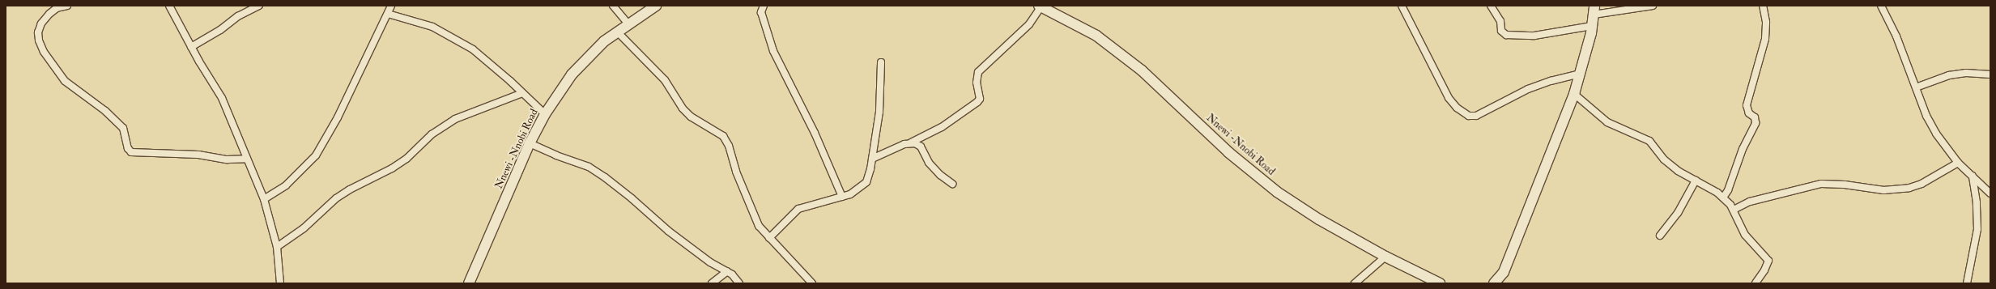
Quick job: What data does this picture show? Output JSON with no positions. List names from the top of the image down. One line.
{"streets":{"main road":["Nnewi -Nnobi Road"]}}
